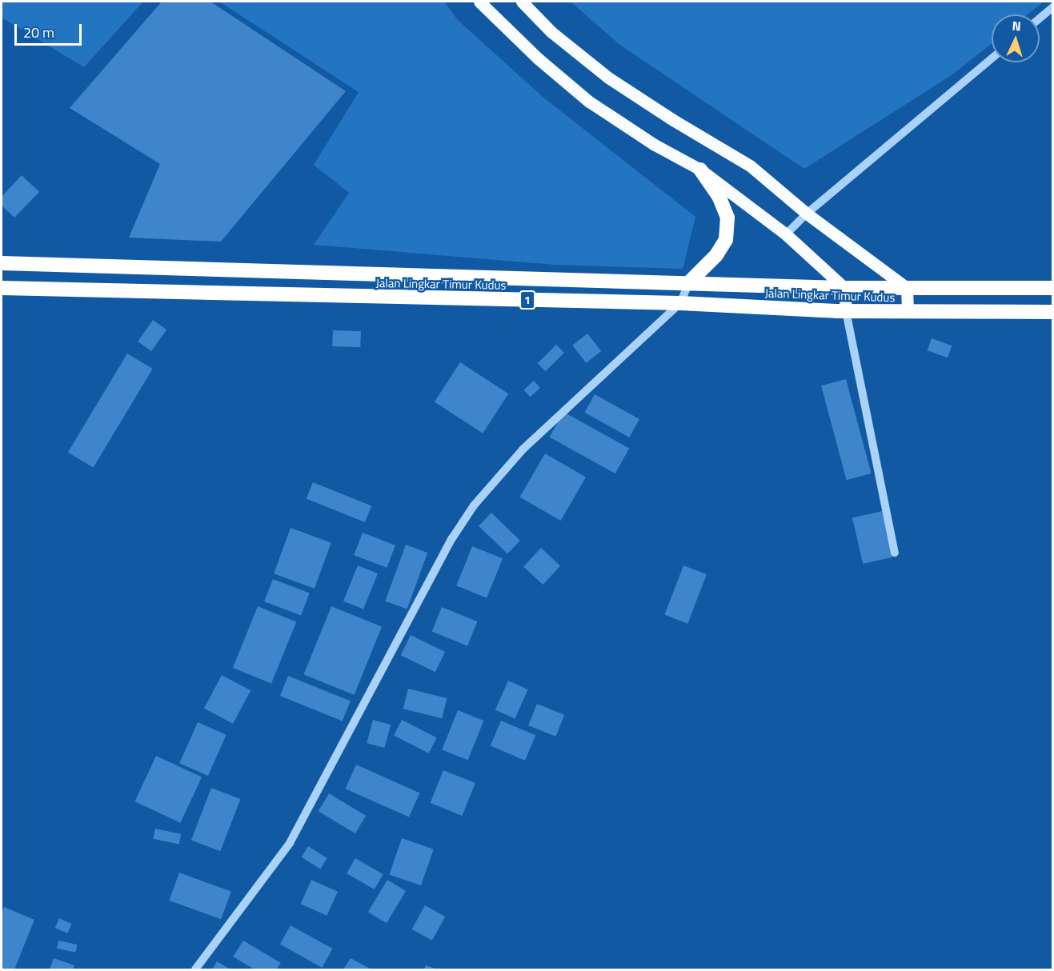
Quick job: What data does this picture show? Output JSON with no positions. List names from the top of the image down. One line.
{"streets":{"highway":["Jalan Lingkar Timur Kudus","1"]},"scale_bar":"20 m","north":"top"}
